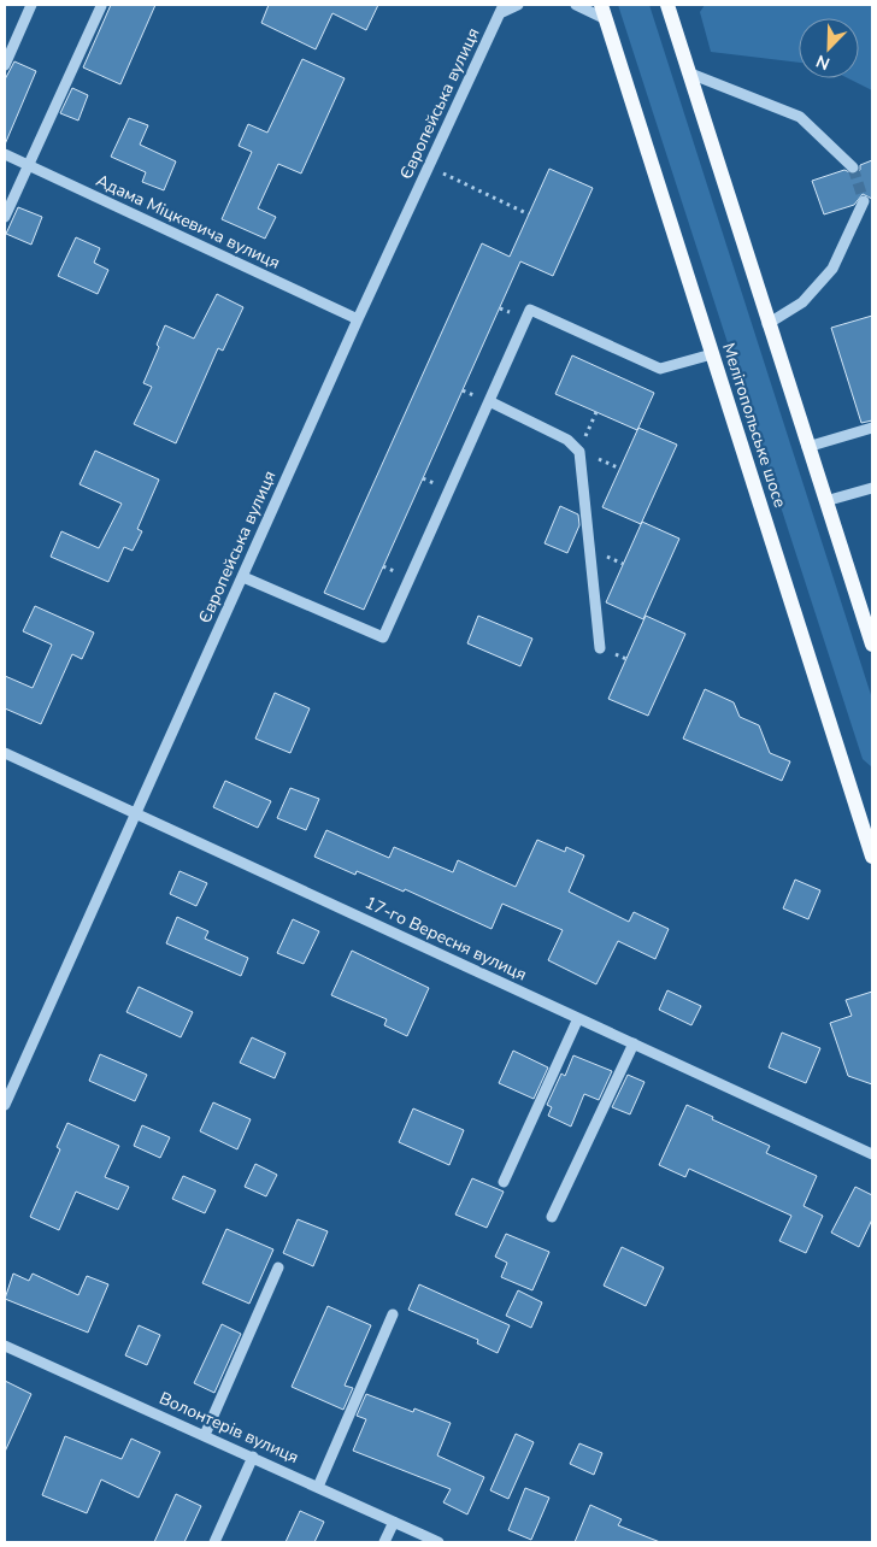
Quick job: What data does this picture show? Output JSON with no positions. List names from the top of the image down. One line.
{"streets":{"main road":["Мелітопольське шосе"],"street":["Європейська вулиця","Адама Міцкевича вулиця","17-го Вересня вулиця","Волонтерів вулиця"]},"crossings":[["Європейська вулиця","Адама Міцкевича вулиця"],["Європейська вулиця","17-го Вересня вулиця"]],"north":"bottom left"}
